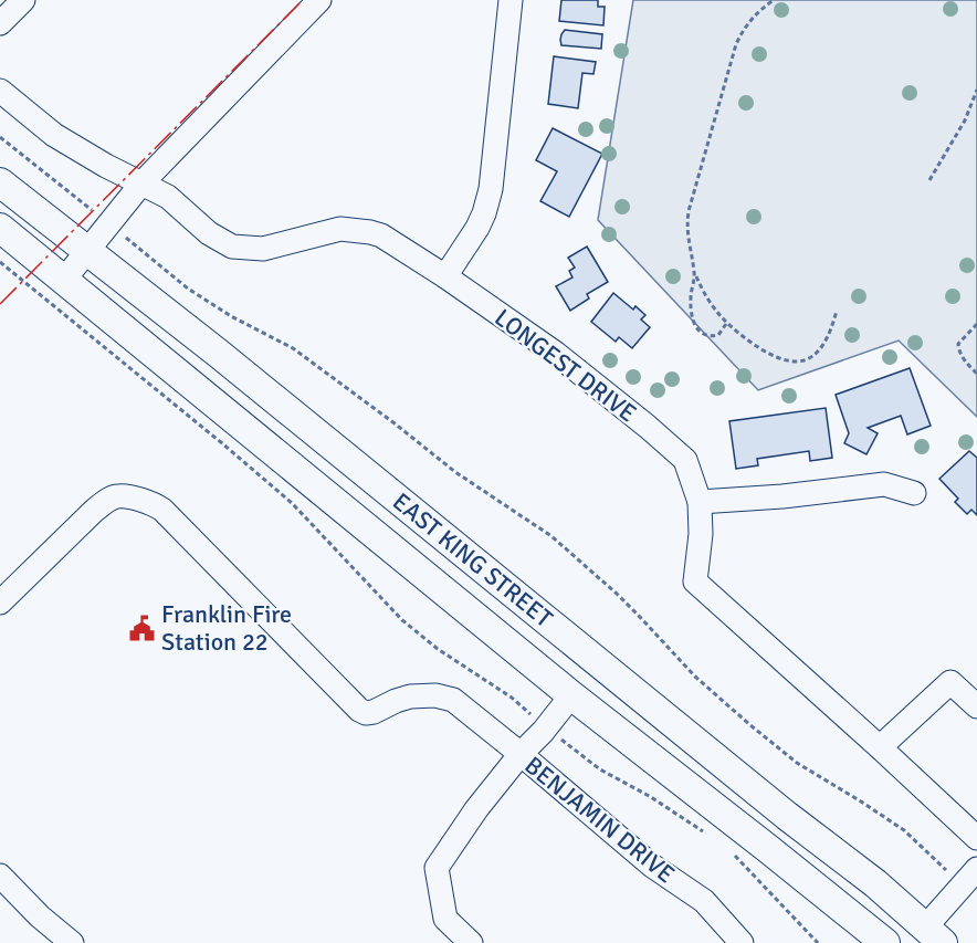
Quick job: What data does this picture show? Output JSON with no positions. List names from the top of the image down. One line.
{"streets":{"main road":["EAST KING STREET"],"street":["LONGEST DRIVE","BENJAMIN DRIVE"]},"places":{"public building":["Franklin Fire Station 22"]}}
